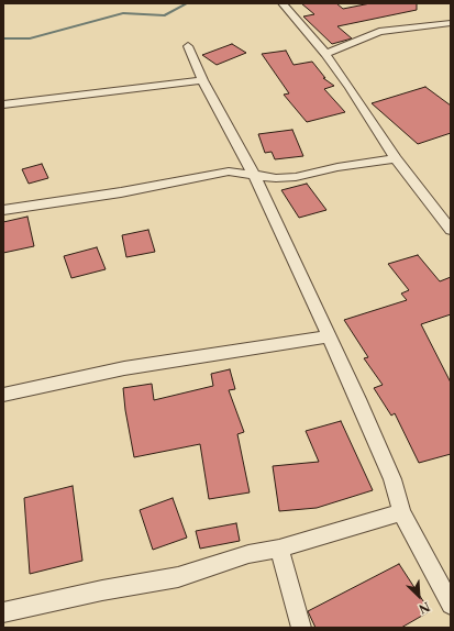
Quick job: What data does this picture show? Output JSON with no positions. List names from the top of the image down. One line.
{"north":"bottom right"}
